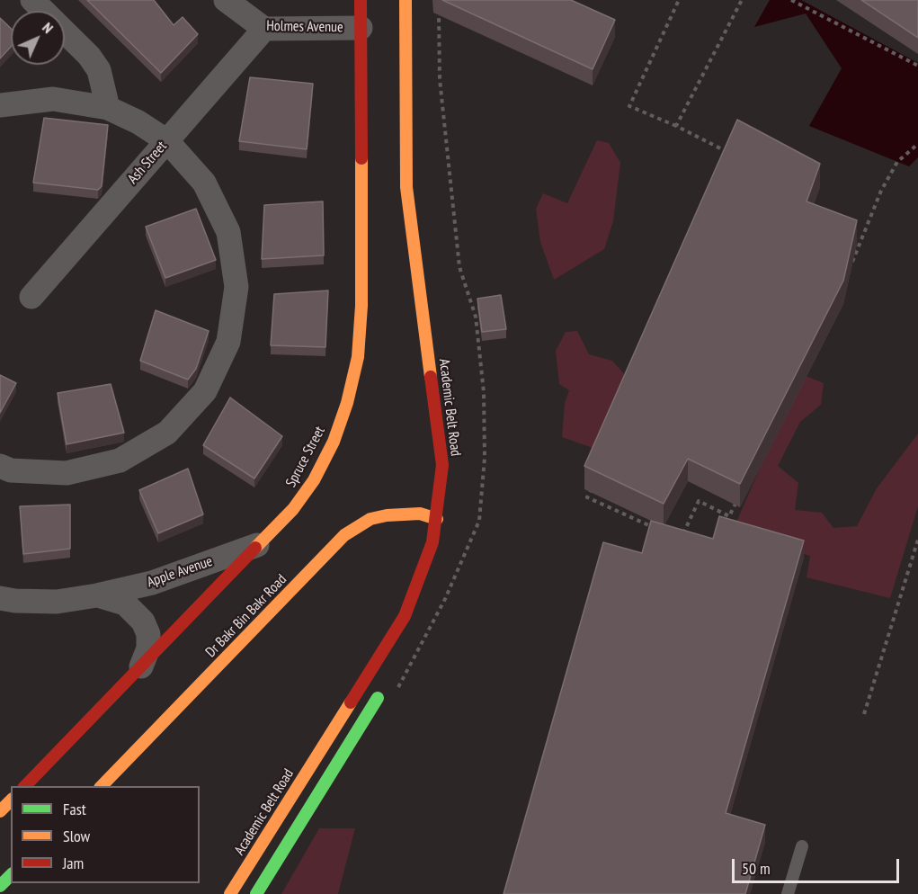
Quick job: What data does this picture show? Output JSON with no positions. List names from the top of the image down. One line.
{"streets":{"street":["Holmes Avenue","Ash Street","Academic Belt Road","Spruce Street","Apple Avenue","Dr Bakr Bin Bakr Road"]},"crossings":[["Holmes Avenue","Ash Street"],["Holmes Avenue","Spruce Street"],["Academic Belt Road","Dr Bakr Bin Bakr Road"],["Spruce Street","Apple Avenue"]],"legend":["Fast","Slow","Jam"],"scale_bar":"50 m","north":"top right"}
